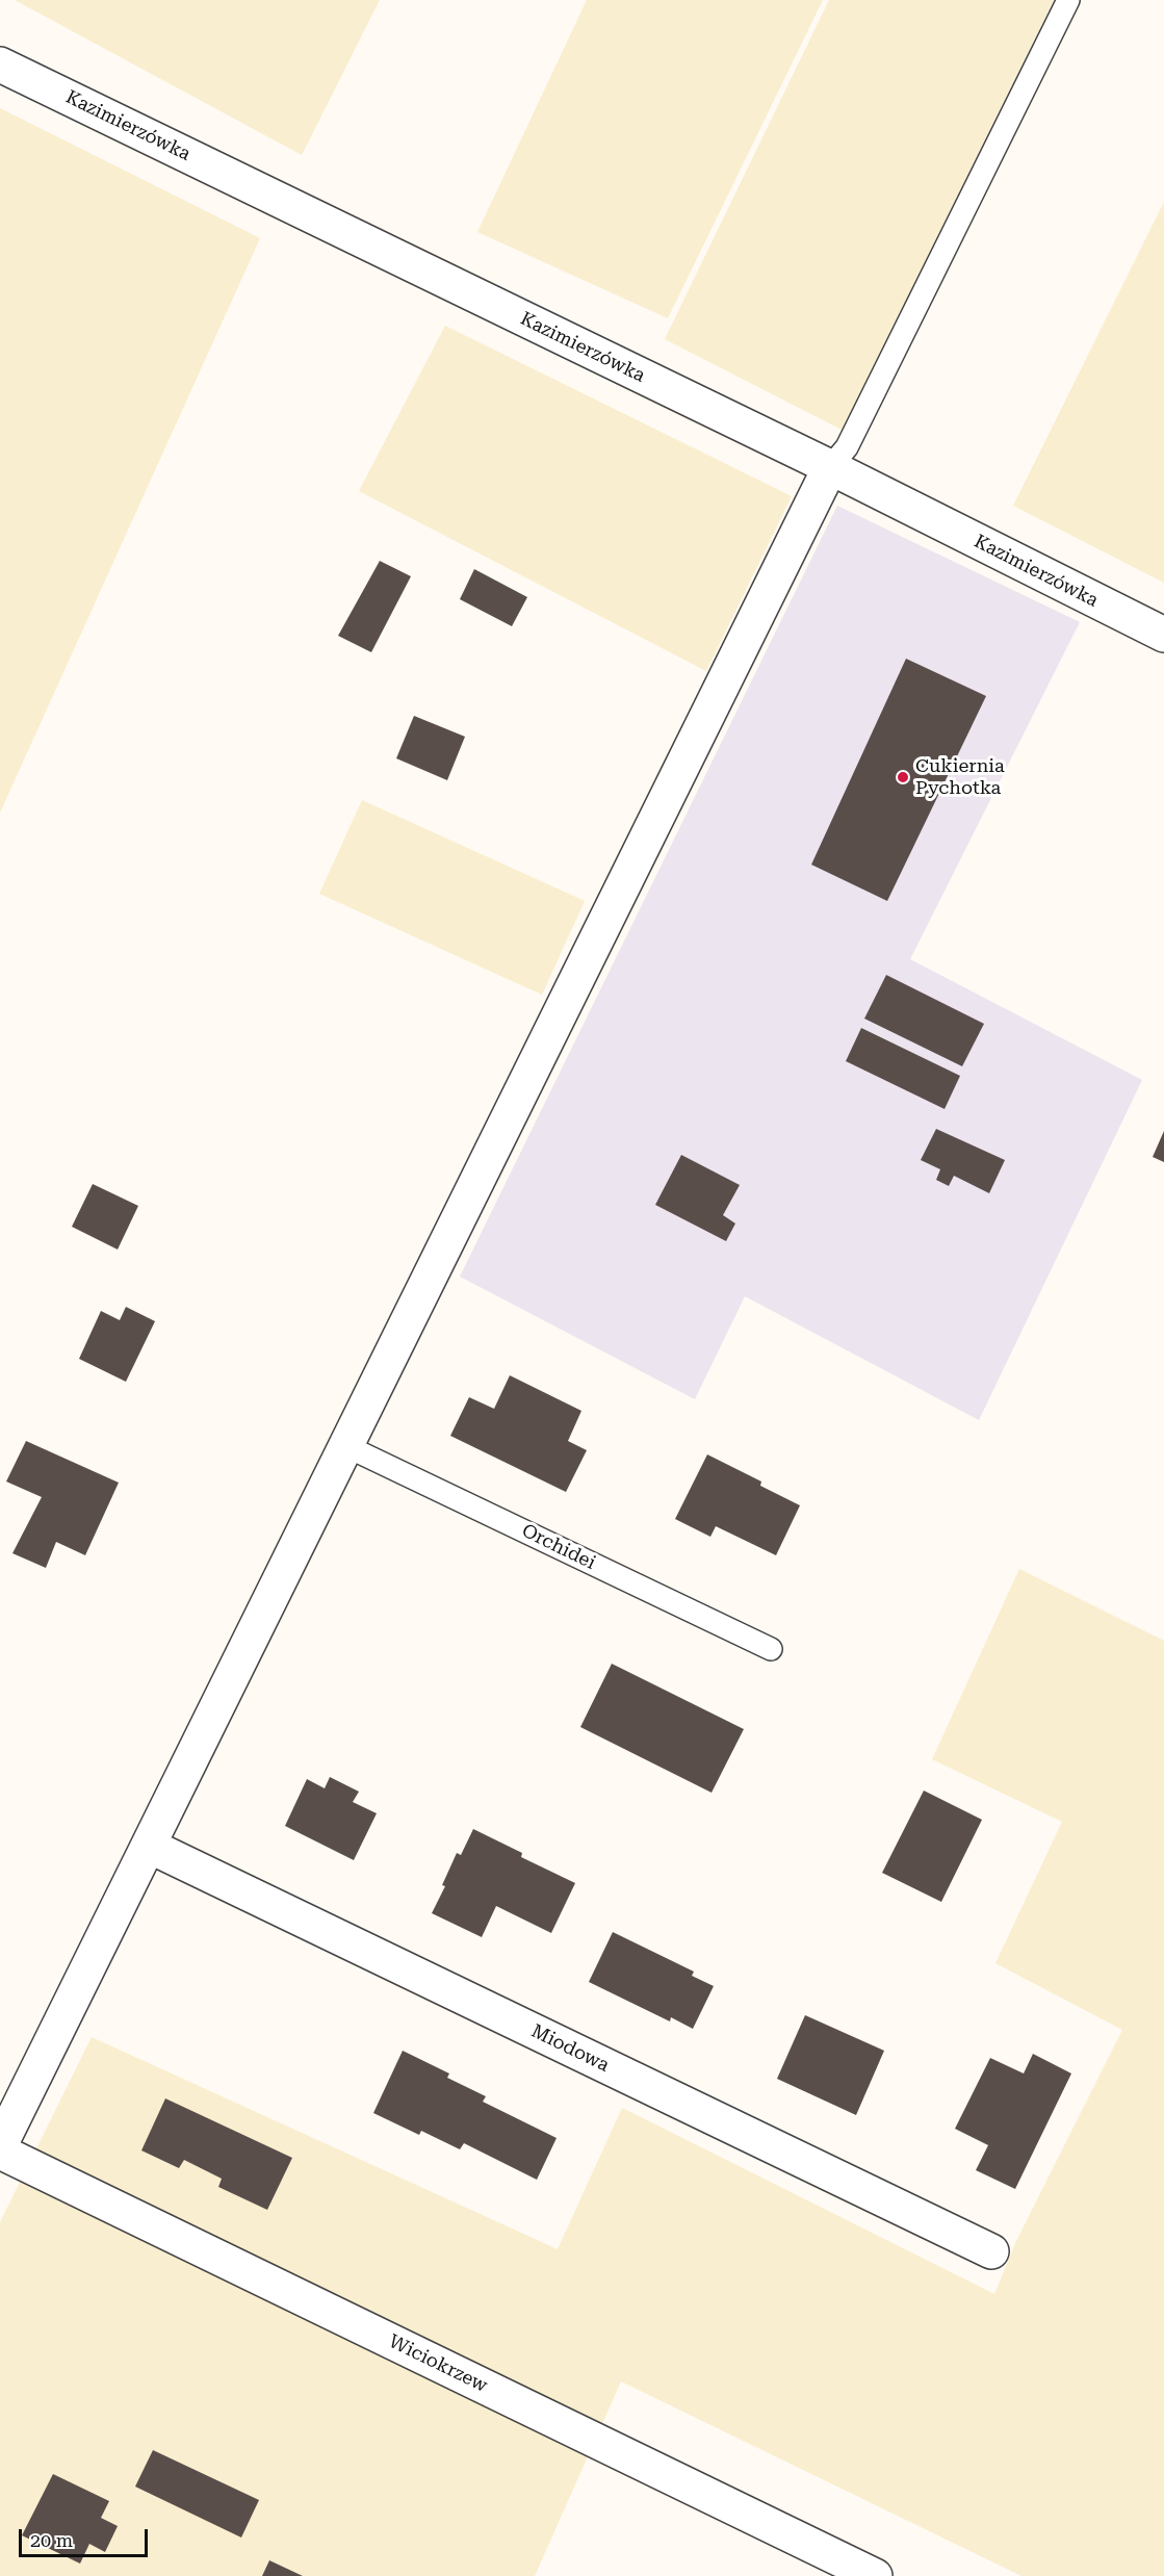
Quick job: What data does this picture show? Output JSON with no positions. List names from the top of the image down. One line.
{"streets":{"street":["Kazimierzówka","Miodowa","Wiciokrzew"],"lane":["Orchidei"]},"places":["Cukiernia Pychotka"],"scale_bar":"20 m"}
